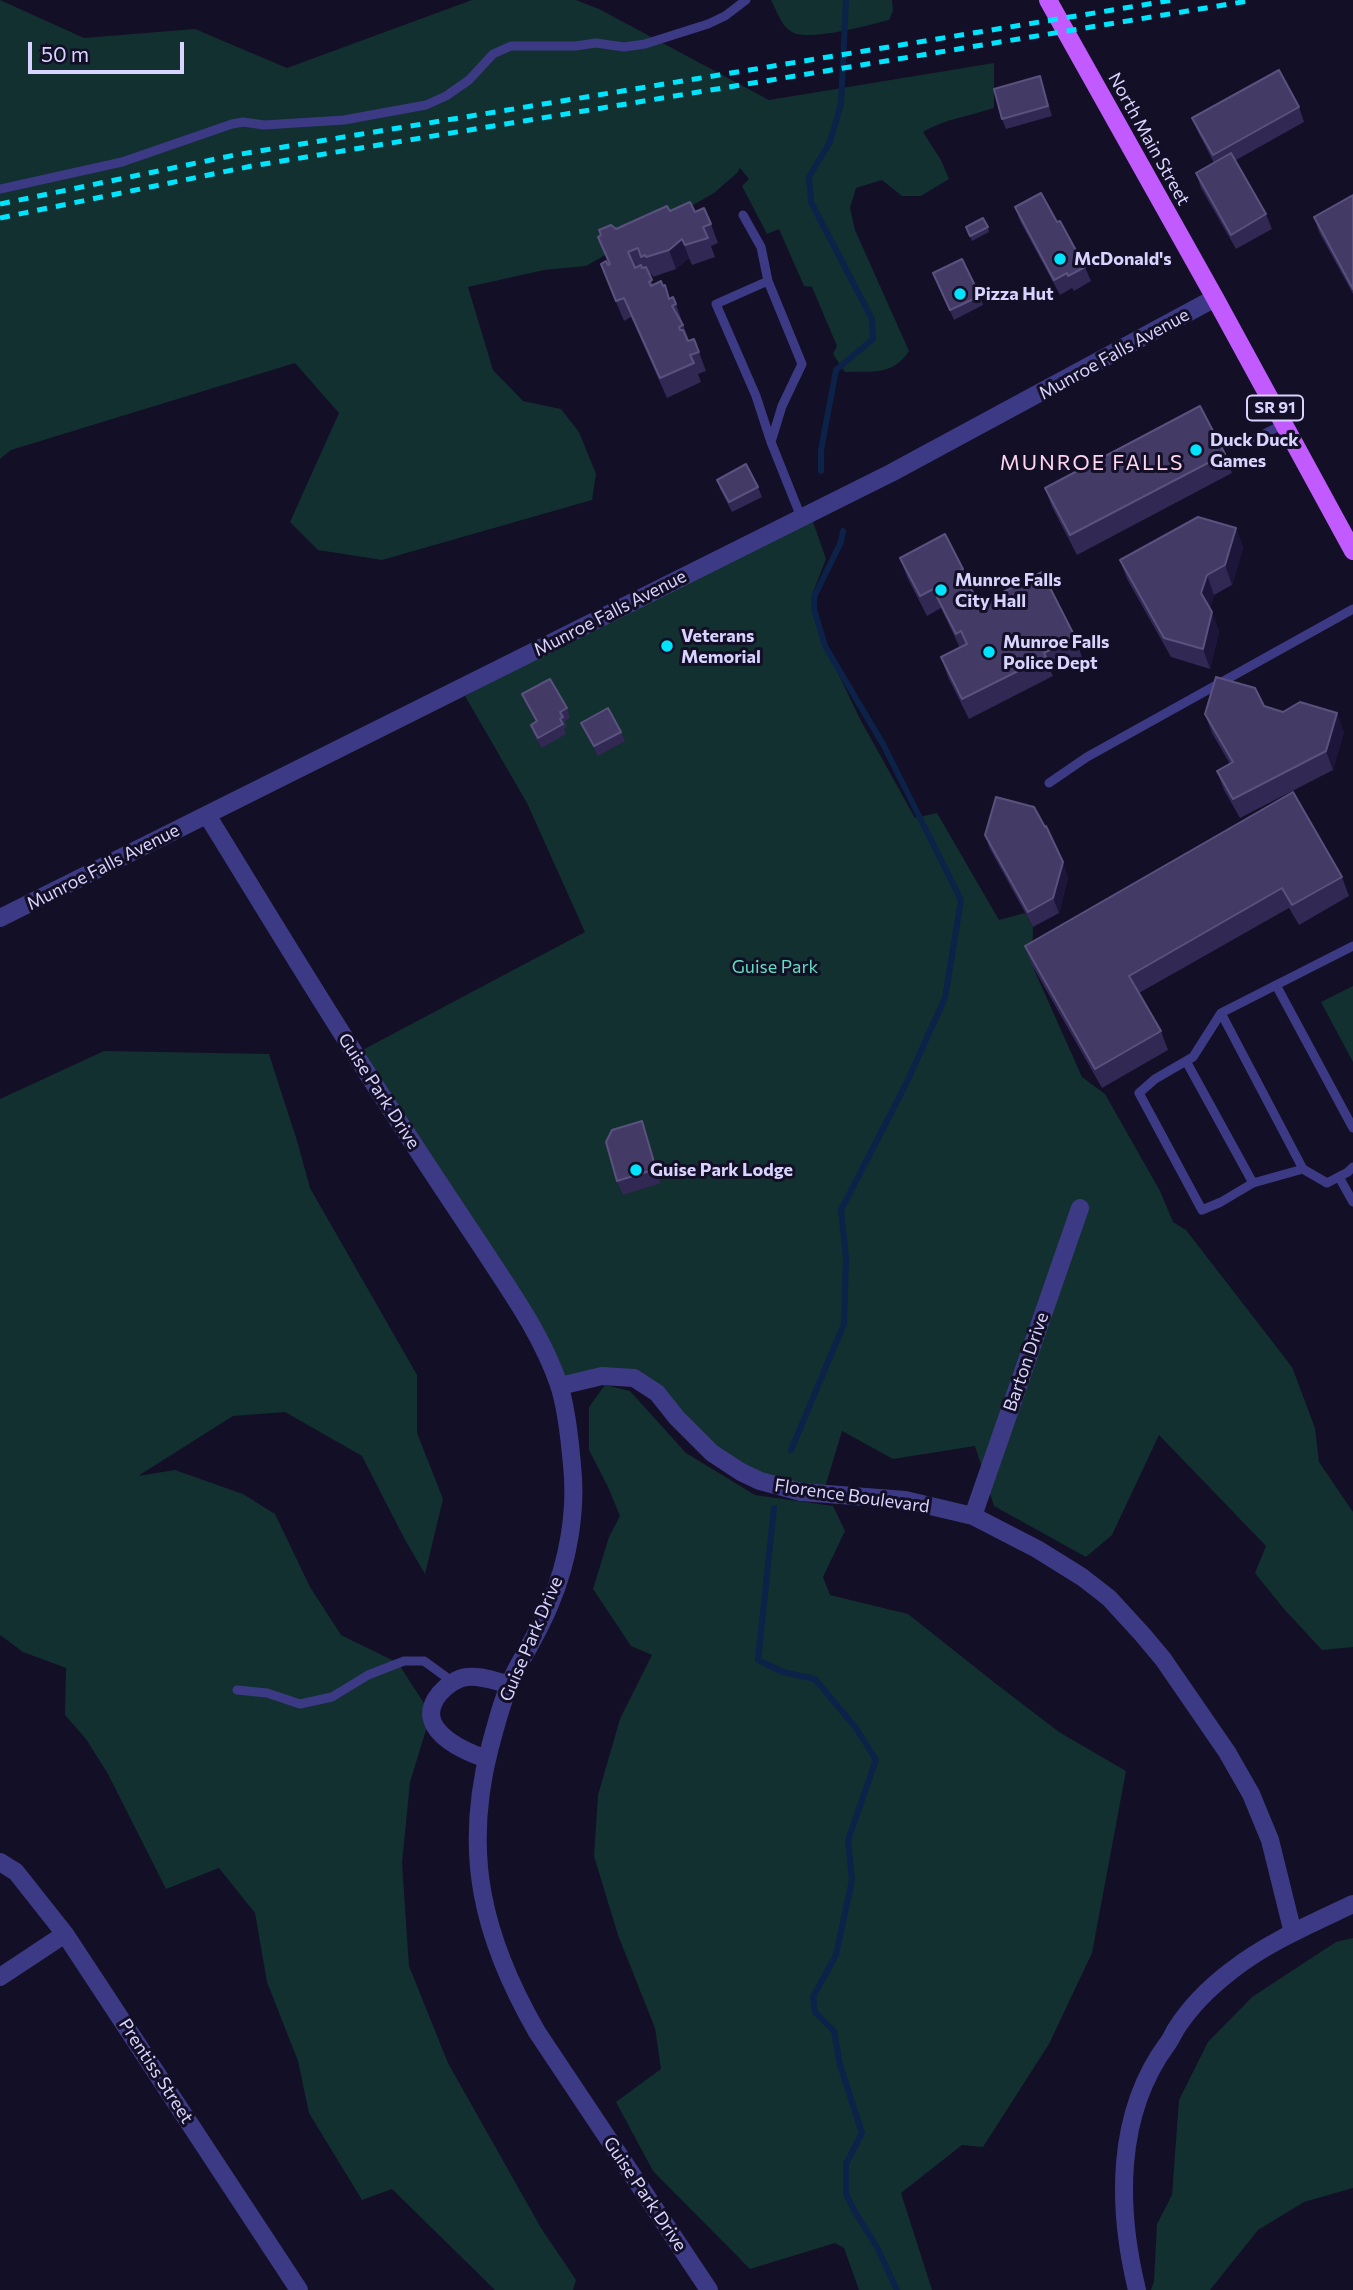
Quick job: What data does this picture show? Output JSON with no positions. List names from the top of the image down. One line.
{"streets":{"main road":["North Main Street","SR 91"],"street":["Munroe Falls Avenue","Guise Park Drive","Barton Drive","Florence Boulevard","Prentiss Street"]},"crossings":[["North Main Street","Munroe Falls Avenue"],["North Main Street","SR 91"],["Munroe Falls Avenue","SR 91"],["Munroe Falls Avenue","Guise Park Drive"],["Guise Park Drive","Florence Boulevard"],["Barton Drive","Florence Boulevard"]],"districts":["MUNROE FALLS"],"parks":["Guise Park"],"places":["McDonald's","Pizza Hut","Duck Duck Games","Munroe Falls City Hall","Veterans Memorial","Munroe Falls Police Dept","Guise Park Lodge"],"scale_bar":"50 m"}
